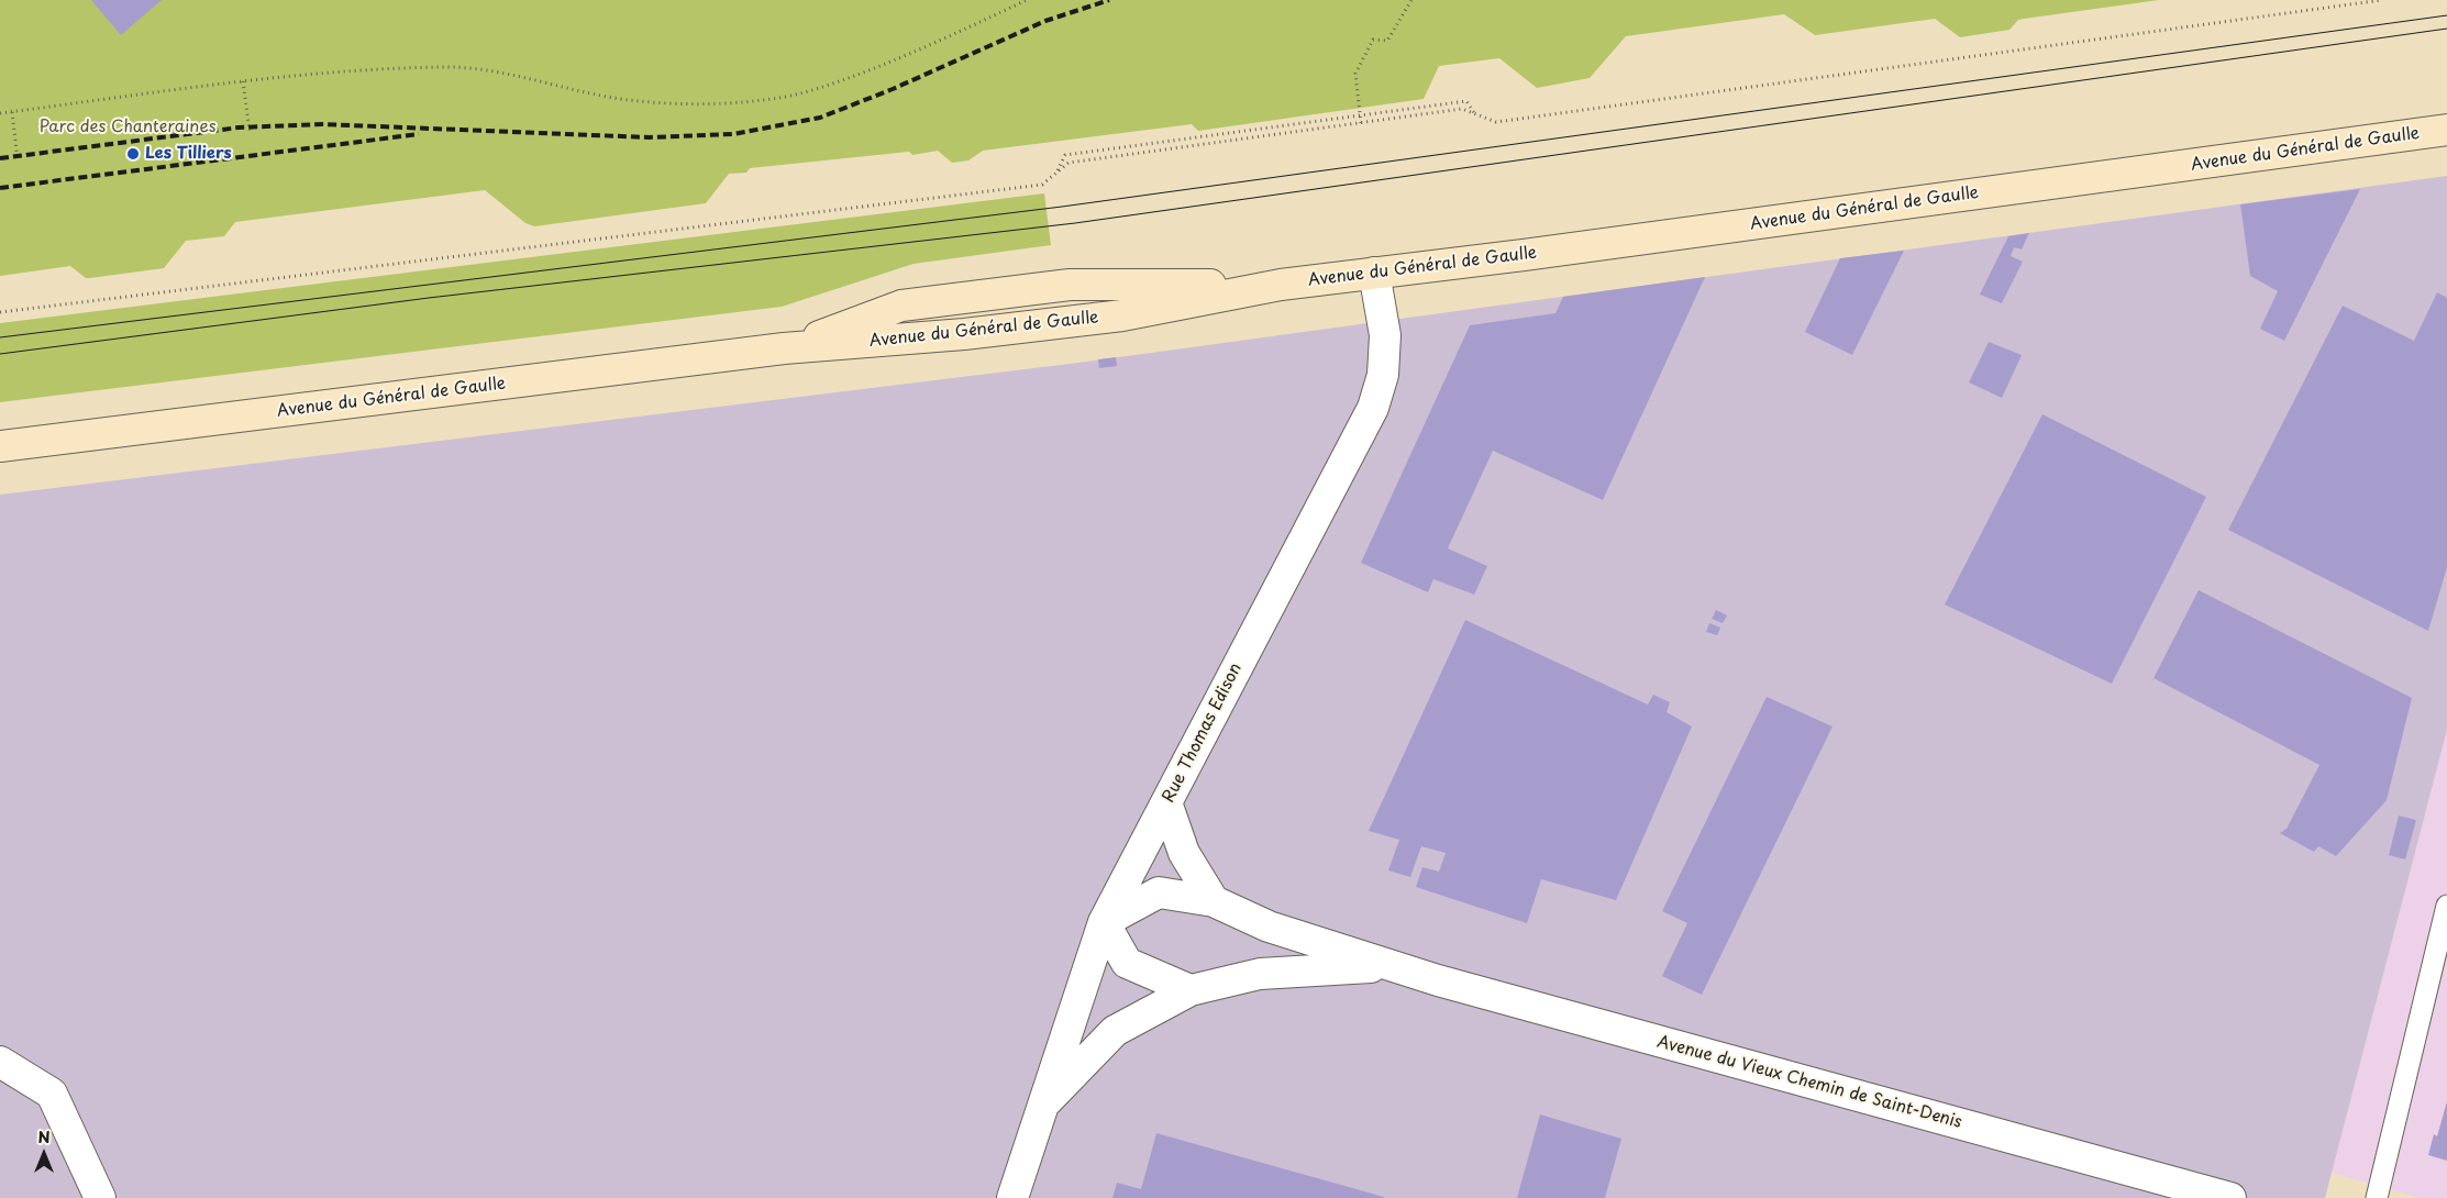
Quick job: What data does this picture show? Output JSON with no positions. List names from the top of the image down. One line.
{"streets":{"main road":["Avenue du Général de Gaulle"],"street":["Rue Thomas Edison","Avenue du Vieux Chemin de Saint-Denis"]},"crossings":[["Avenue du Général de Gaulle","Rue Thomas Edison"],["Rue Thomas Edison","Avenue du Vieux Chemin de Saint-Denis"]],"parks":["Parc des Chanteraines"],"places":["Les Tilliers"],"north":"top"}
